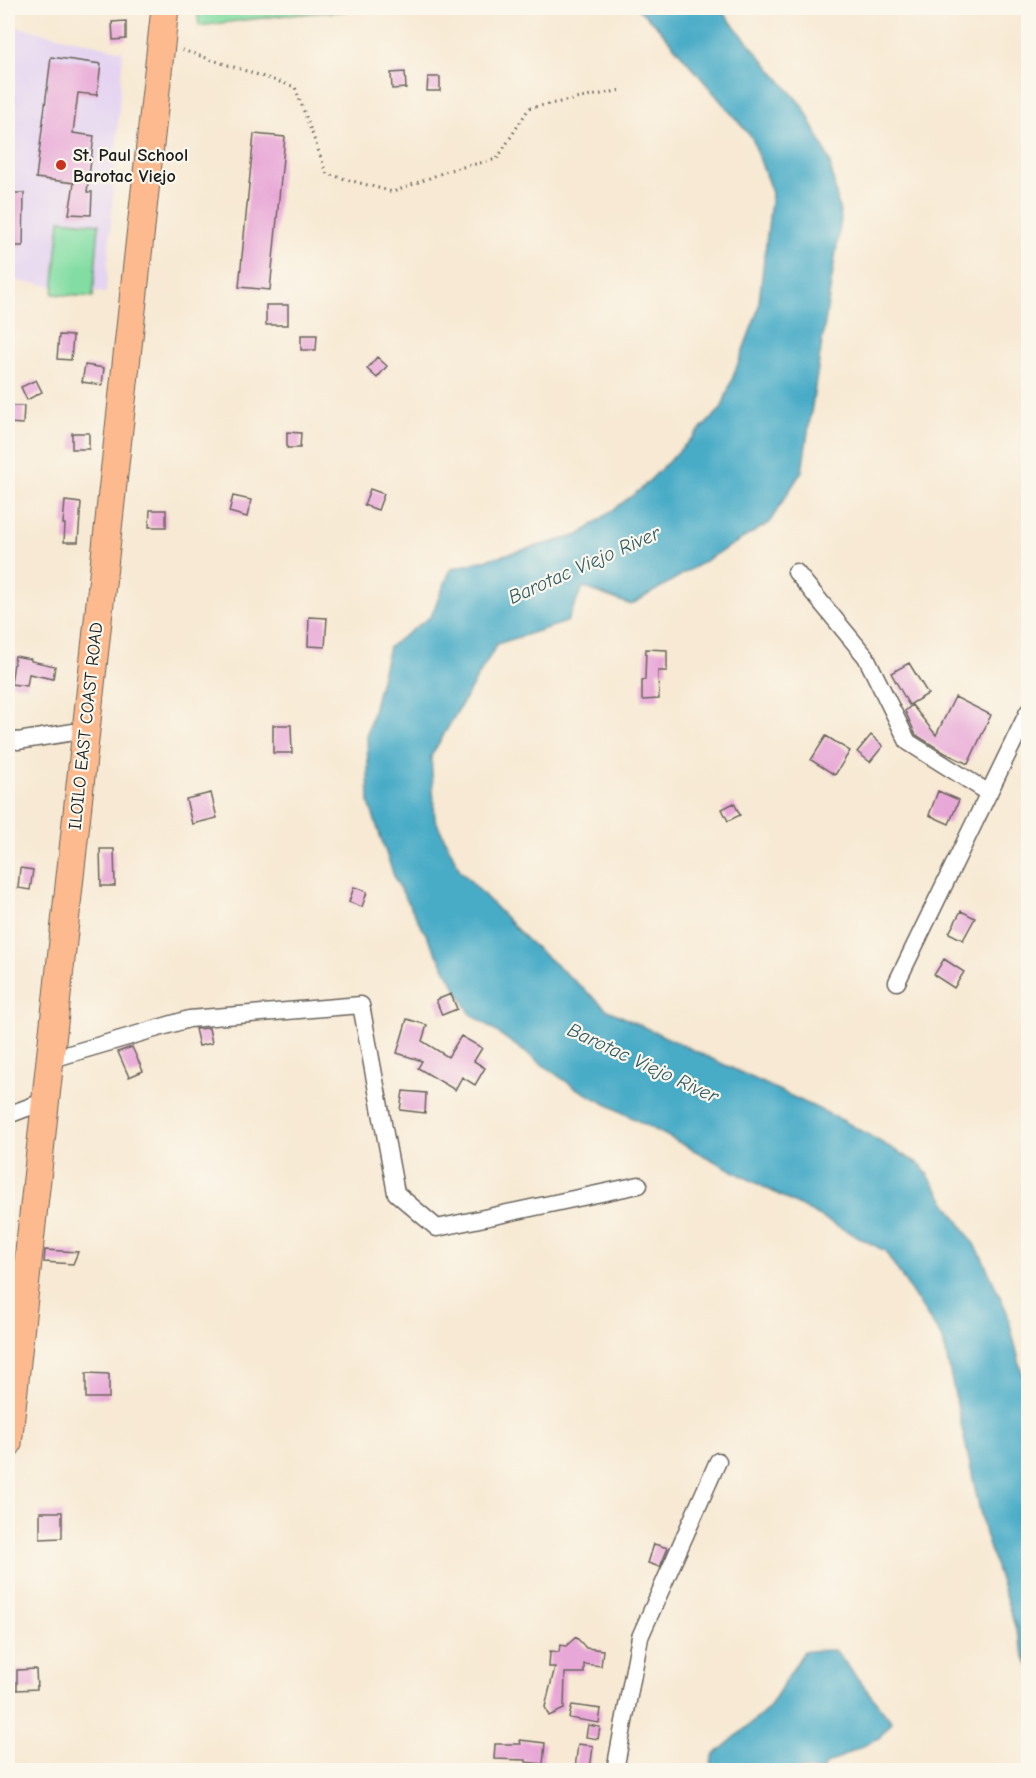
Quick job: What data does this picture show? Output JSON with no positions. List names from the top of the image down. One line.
{"streets":{"main road":["ILOILO EAST COAST ROAD"]},"water":["Barotac Viejo River"],"places":["St. Paul School Barotac Viejo"]}
